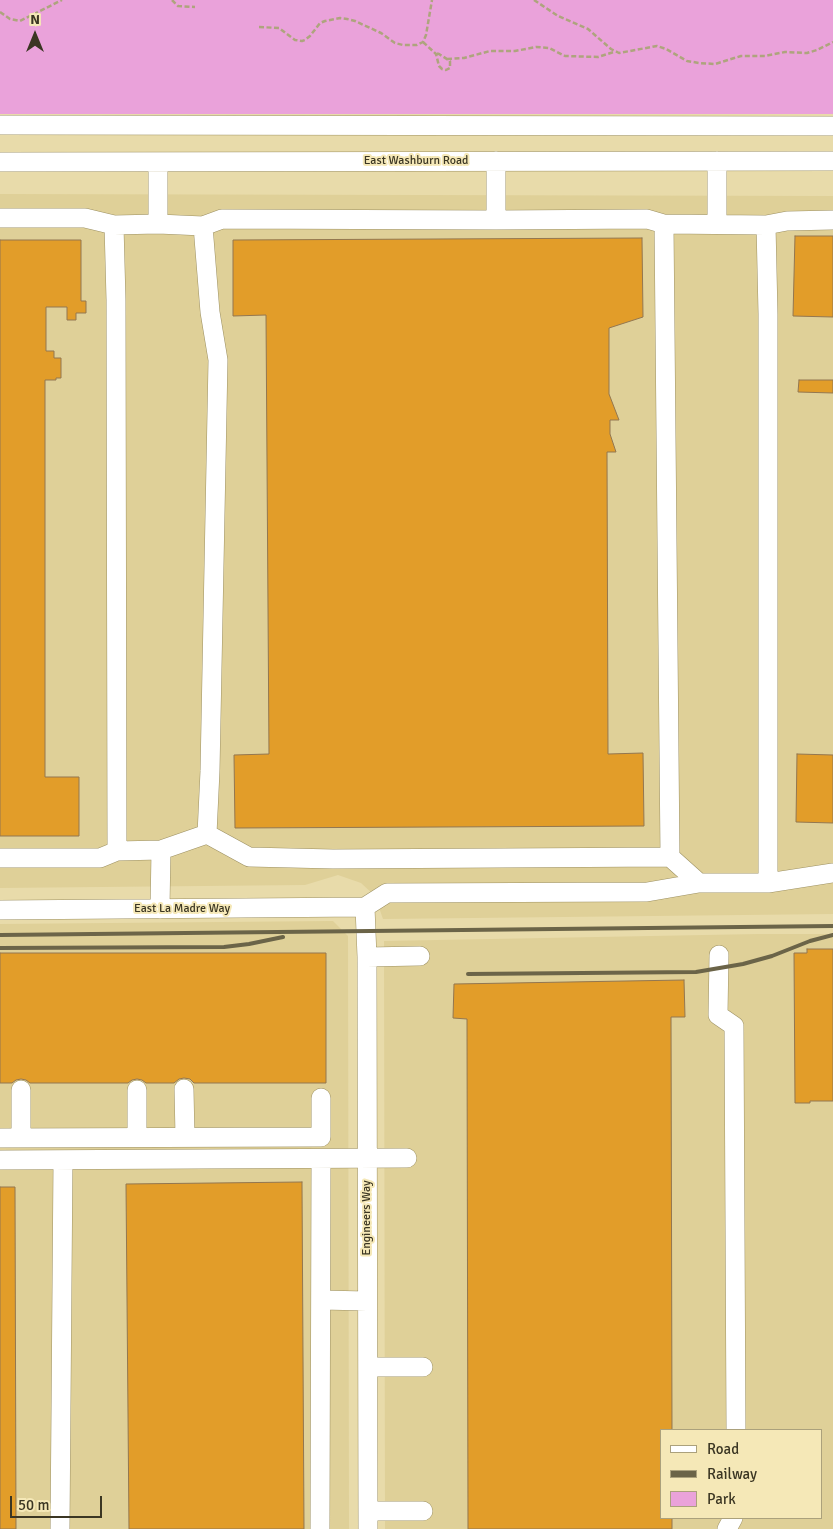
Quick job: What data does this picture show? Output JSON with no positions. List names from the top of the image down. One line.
{"streets":{"street":["East Washburn Road","East La Madre Way","Engineers Way"]},"crossings":[["East La Madre Way","Engineers Way"]],"legend":["Road","Railway","Park"],"scale_bar":"50 m","north":"top"}
